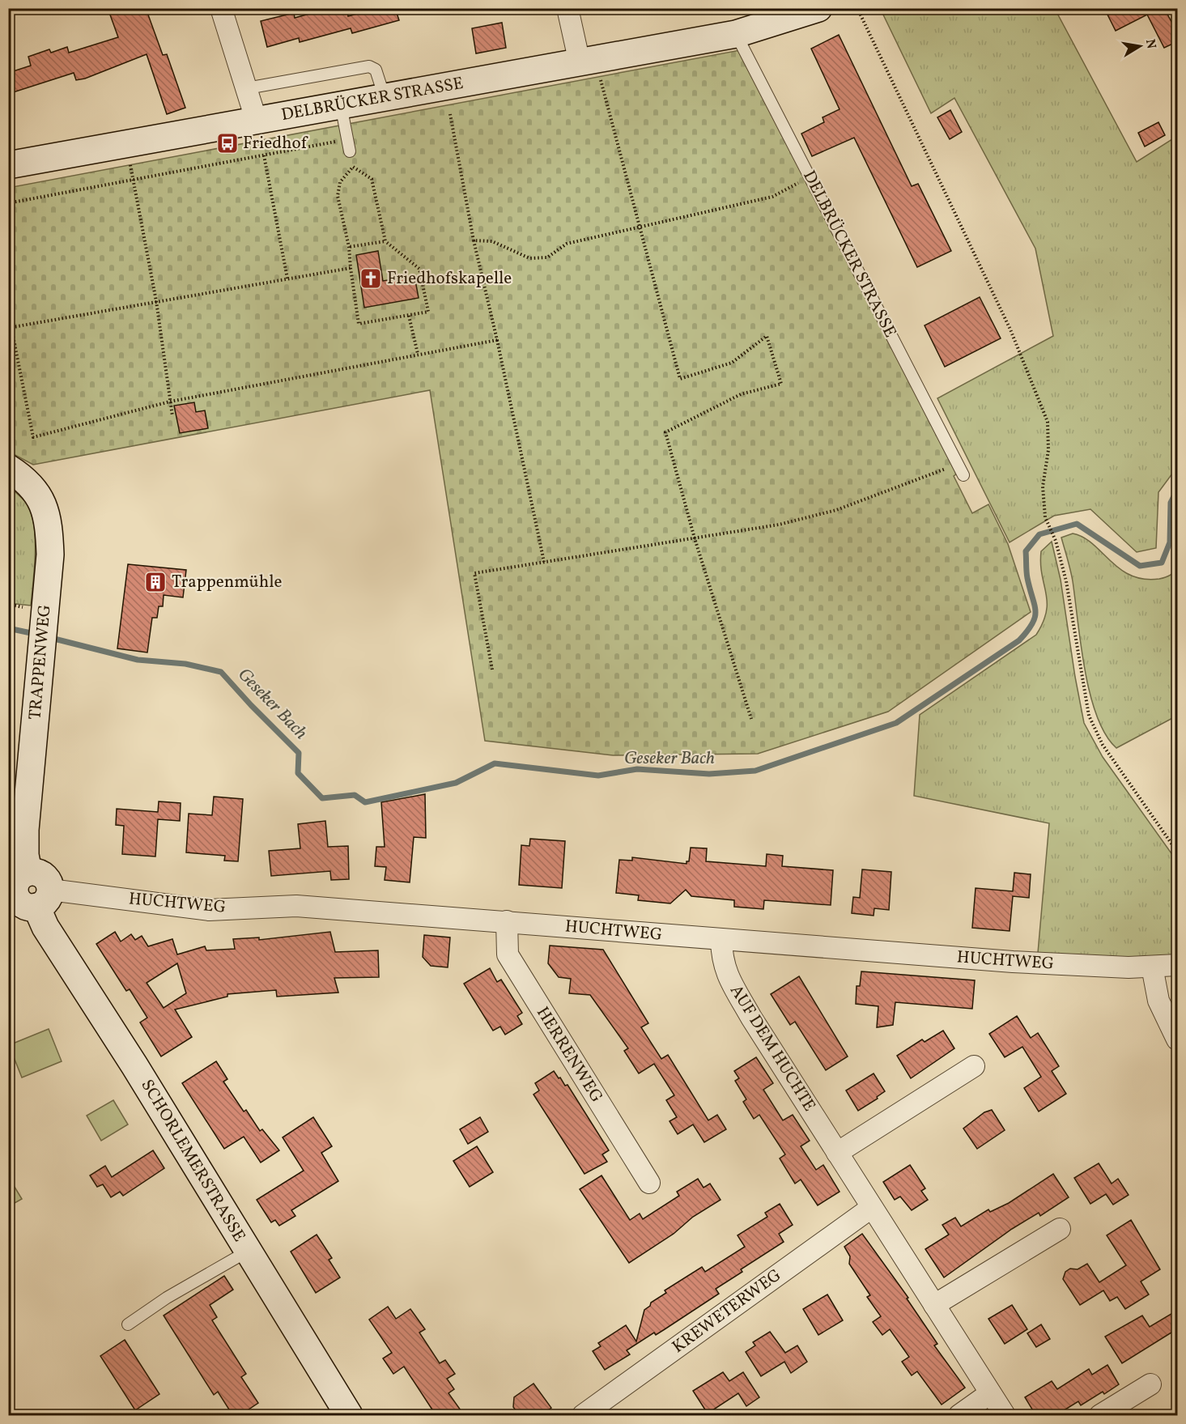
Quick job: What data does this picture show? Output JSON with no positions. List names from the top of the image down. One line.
{"streets":{"street":["DELBRÜCKER STRASSE","TRAPPENWEG","HUCHTWEG","AUF DEM HUCHTE","HERRENWEG","SCHORLEMERSTRASSE","KREWETERWEG"]},"crossings":[["TRAPPENWEG","SCHORLEMERSTRASSE"],["HUCHTWEG","AUF DEM HUCHTE"],["HUCHTWEG","HERRENWEG"],["HUCHTWEG","SCHORLEMERSTRASSE"],["AUF DEM HUCHTE","KREWETERWEG"]],"water":["Geseker Bach"],"places":{"bus stop":["Friedhof"],"church":["Friedhofskapelle"],"building":["Trappenmühle"]},"north":"right"}
